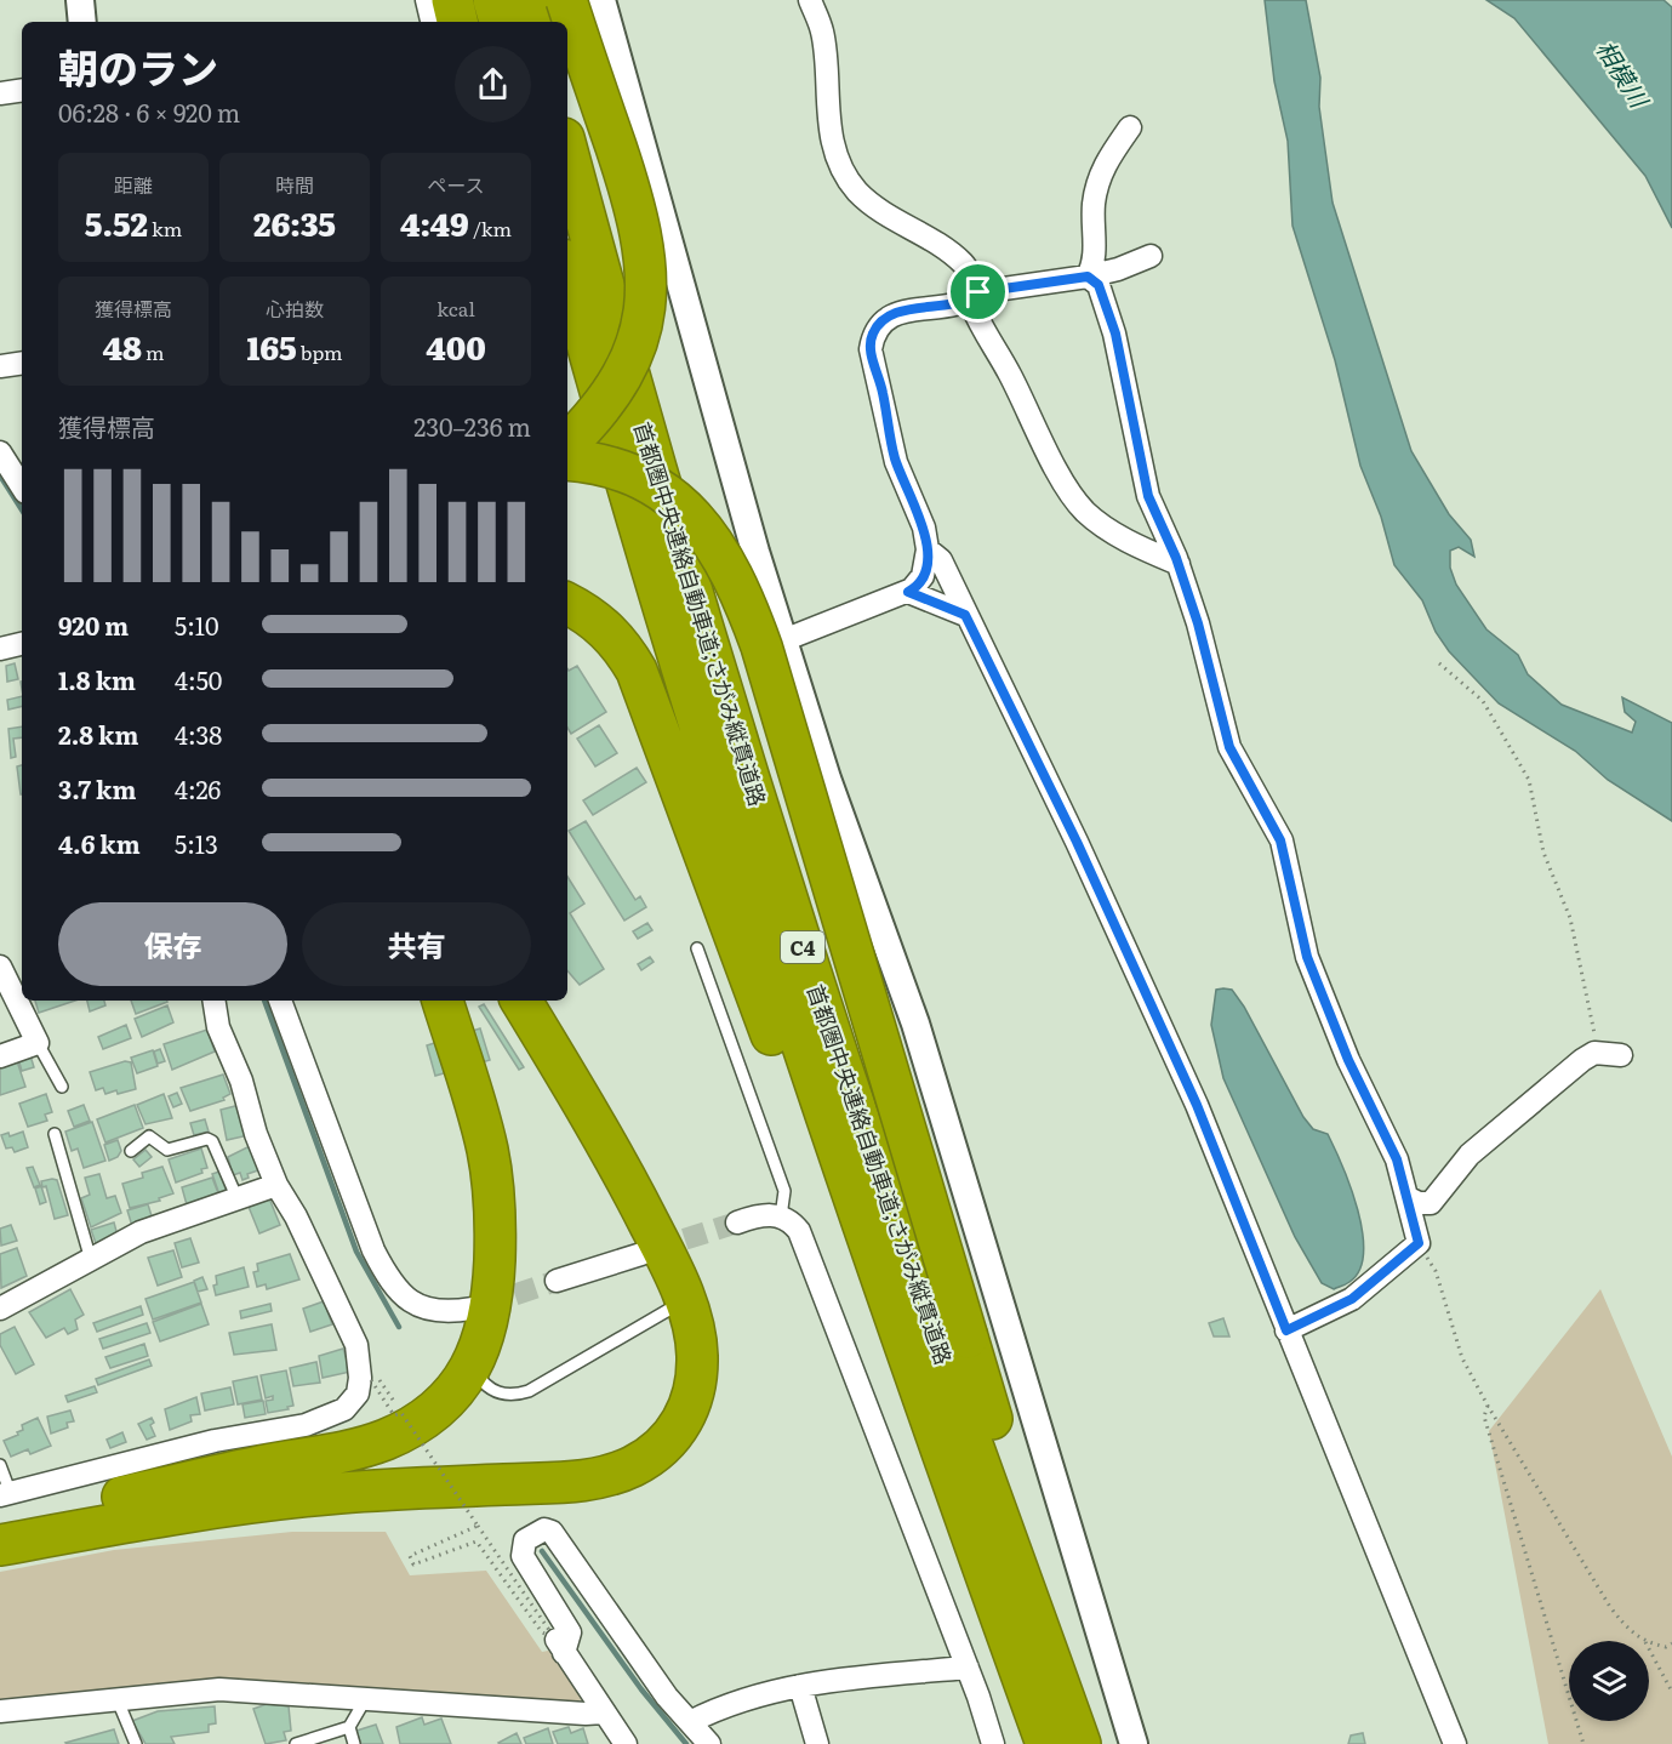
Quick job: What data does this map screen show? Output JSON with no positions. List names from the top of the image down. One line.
{"streets":{"highway":["首都圏中央連絡自動車道;さがみ縦貫道路","C4"]},"water":["相模川"],"page":{"heading":["朝のラン","06:28 · 6 × 920 m"],"stats":[["距離","5.52 km"],["時間","26:35"],["ペース","4:49 /km"],["獲得標高","48 m"],["心拍数","165 bpm"],["kcal","400"]],"chart":["獲得標高","230–236 m"],"list":[{"name":"920 m","note":"5:10"},{"name":"1.8 km","note":"4:50"},{"name":"2.8 km","note":"4:38"},{"name":"3.7 km","note":"4:26"},{"name":"4.6 km","note":"5:13"}],"buttons":["保存","共有"]}}
